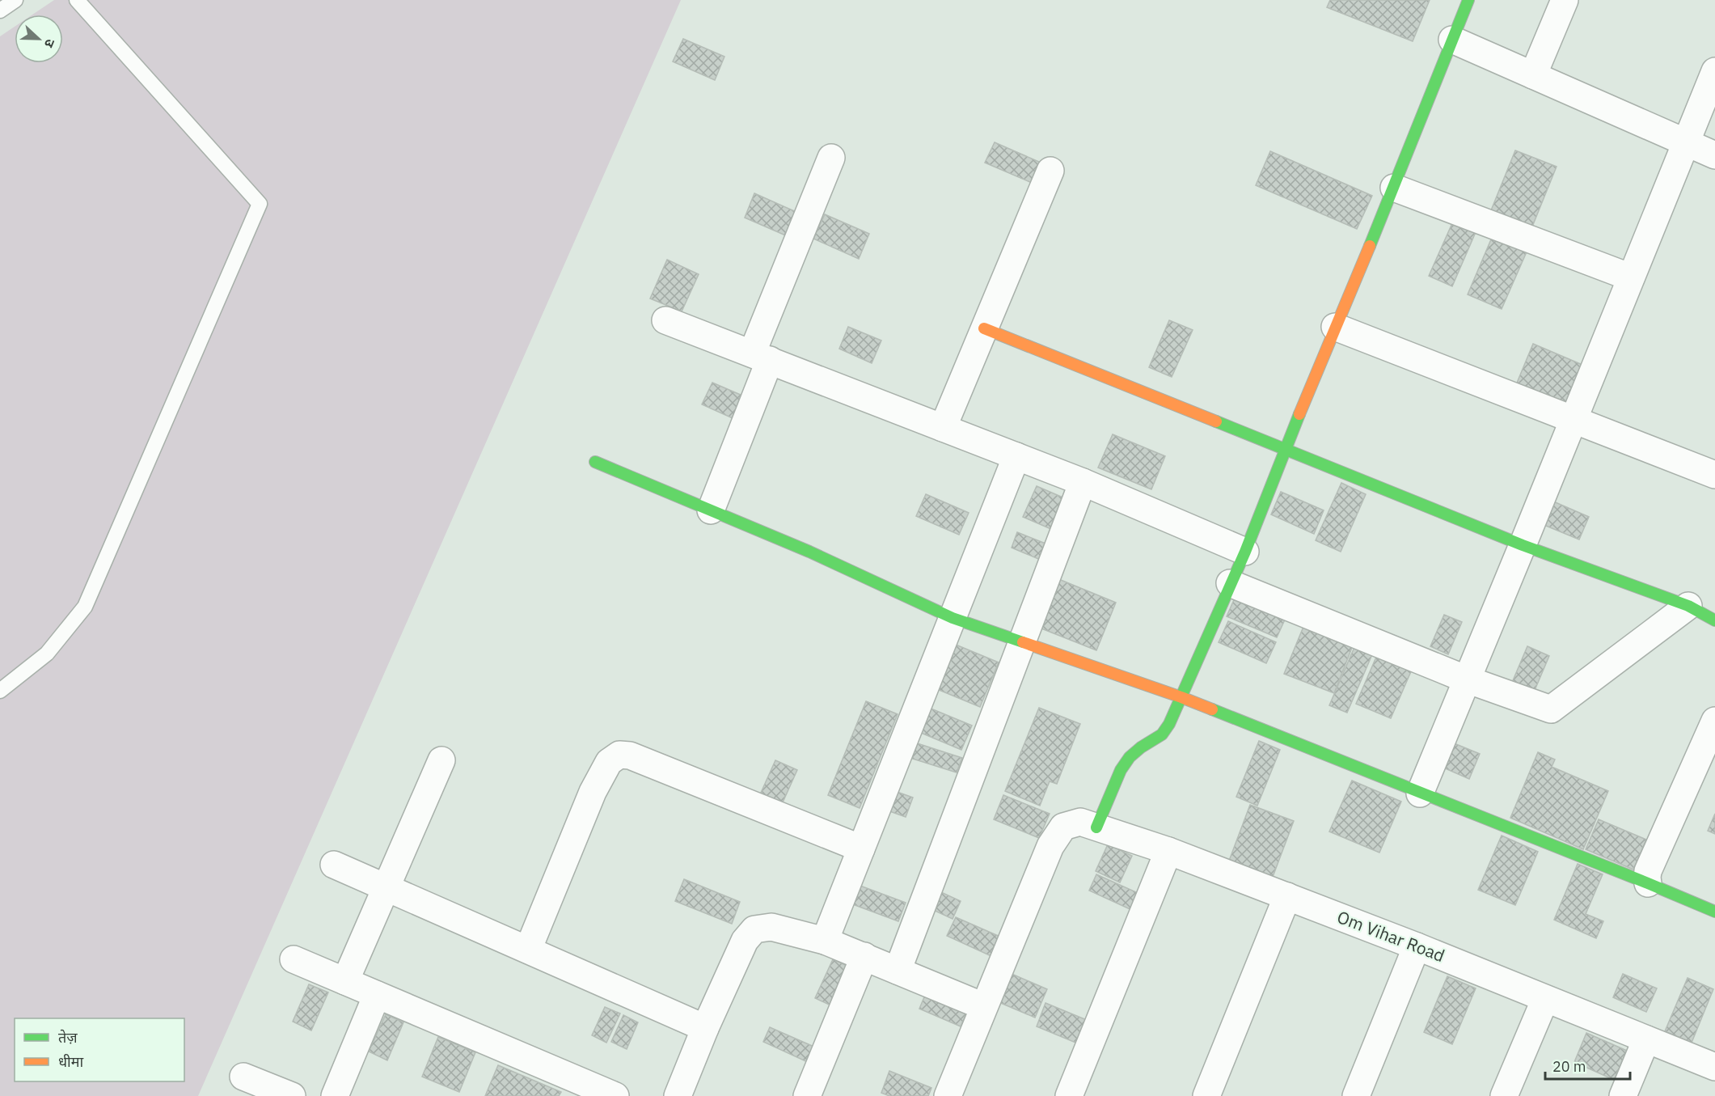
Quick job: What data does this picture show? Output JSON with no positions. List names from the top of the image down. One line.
{"streets":{"street":["Om Vihar Road"]},"legend":["तेज़","धीमा"],"scale_bar":"20 m","north":"right"}
